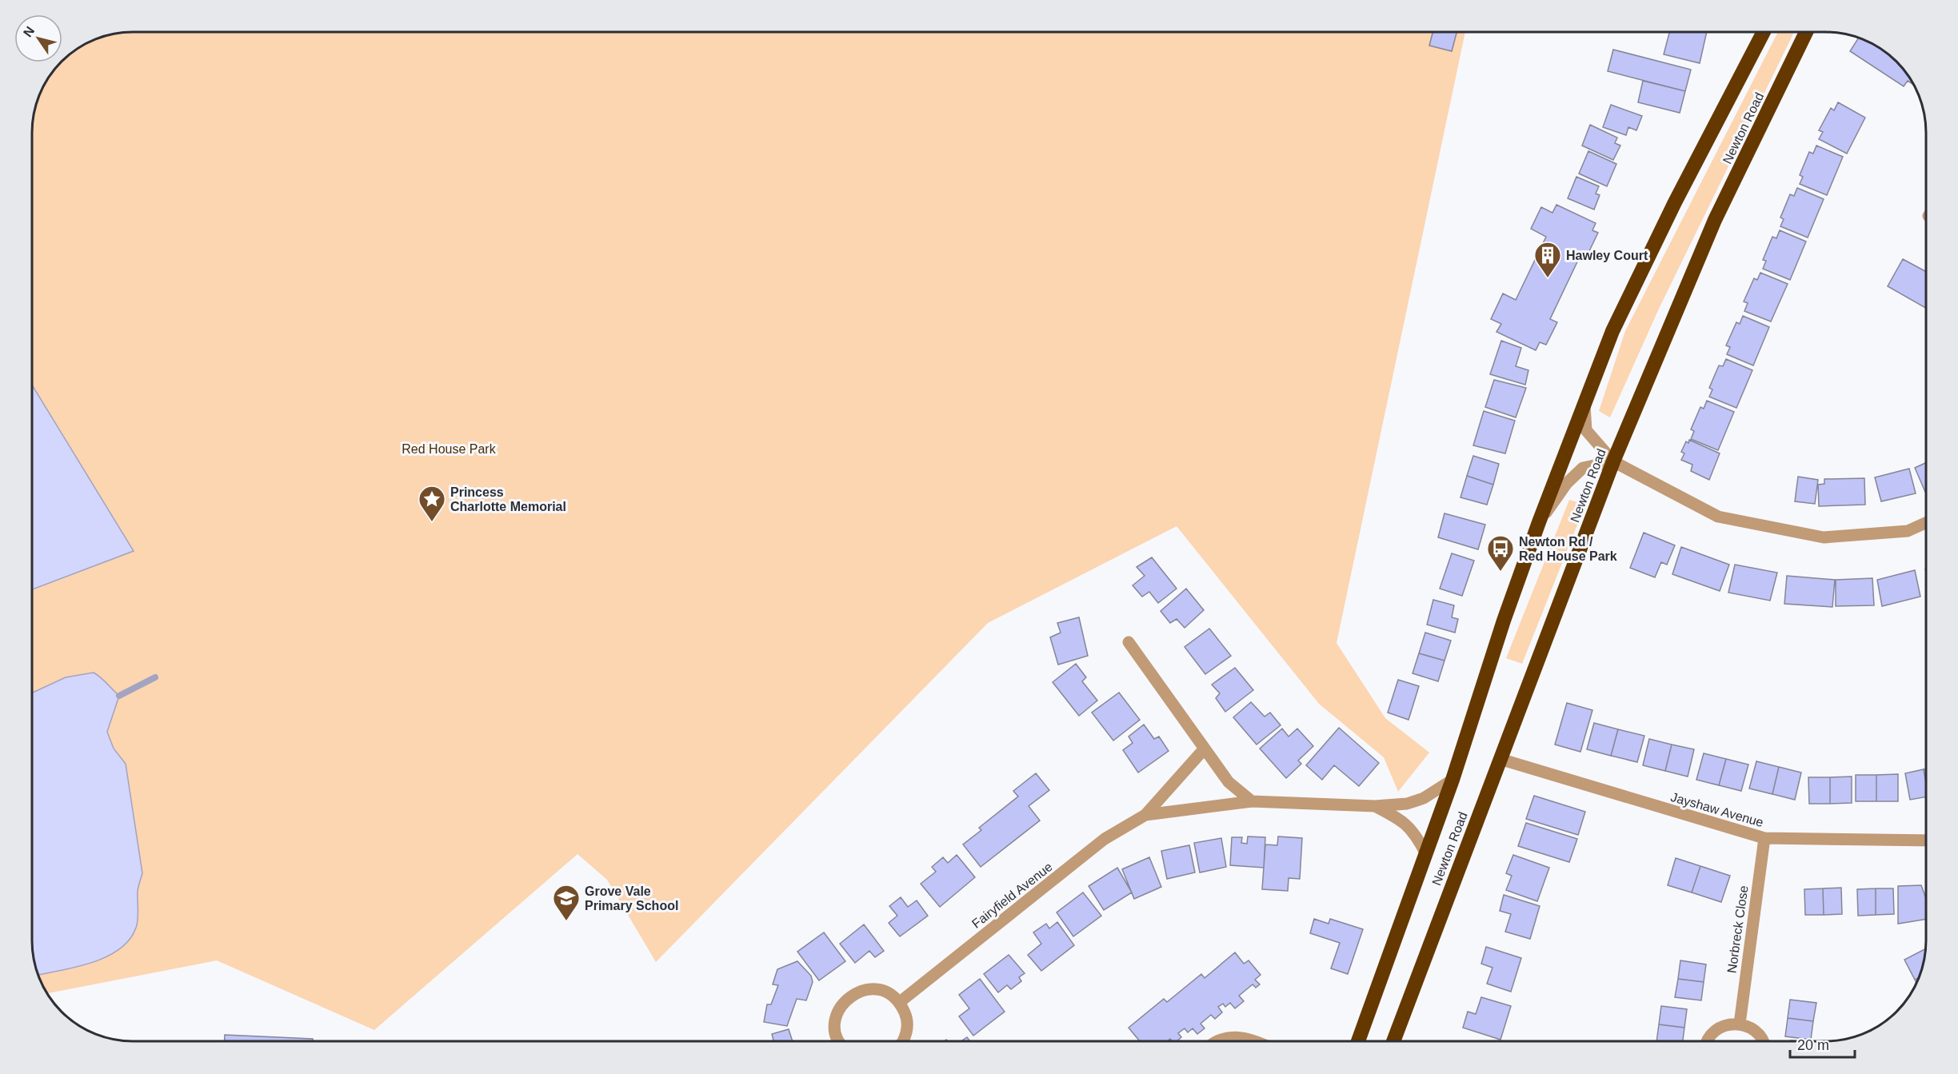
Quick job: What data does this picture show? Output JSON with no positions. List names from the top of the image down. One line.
{"streets":{"highway":["Newton Road"],"street":["Jayshaw Avenue","Fairyfield Avenue","Norbreck Close"]},"crossings":[["Newton Road","Jayshaw Avenue"],["Newton Road","Fairyfield Avenue"],["Jayshaw Avenue","Norbreck Close"]],"parks":["Red House Park"],"places":{"building":["Hawley Court"],"place":["Princess Charlotte Memorial"],"bus stop":["Newton Rd / Red House Park"],"school or university":["Grove Vale Primary School"]},"scale_bar":"20 m","north":"top left"}
